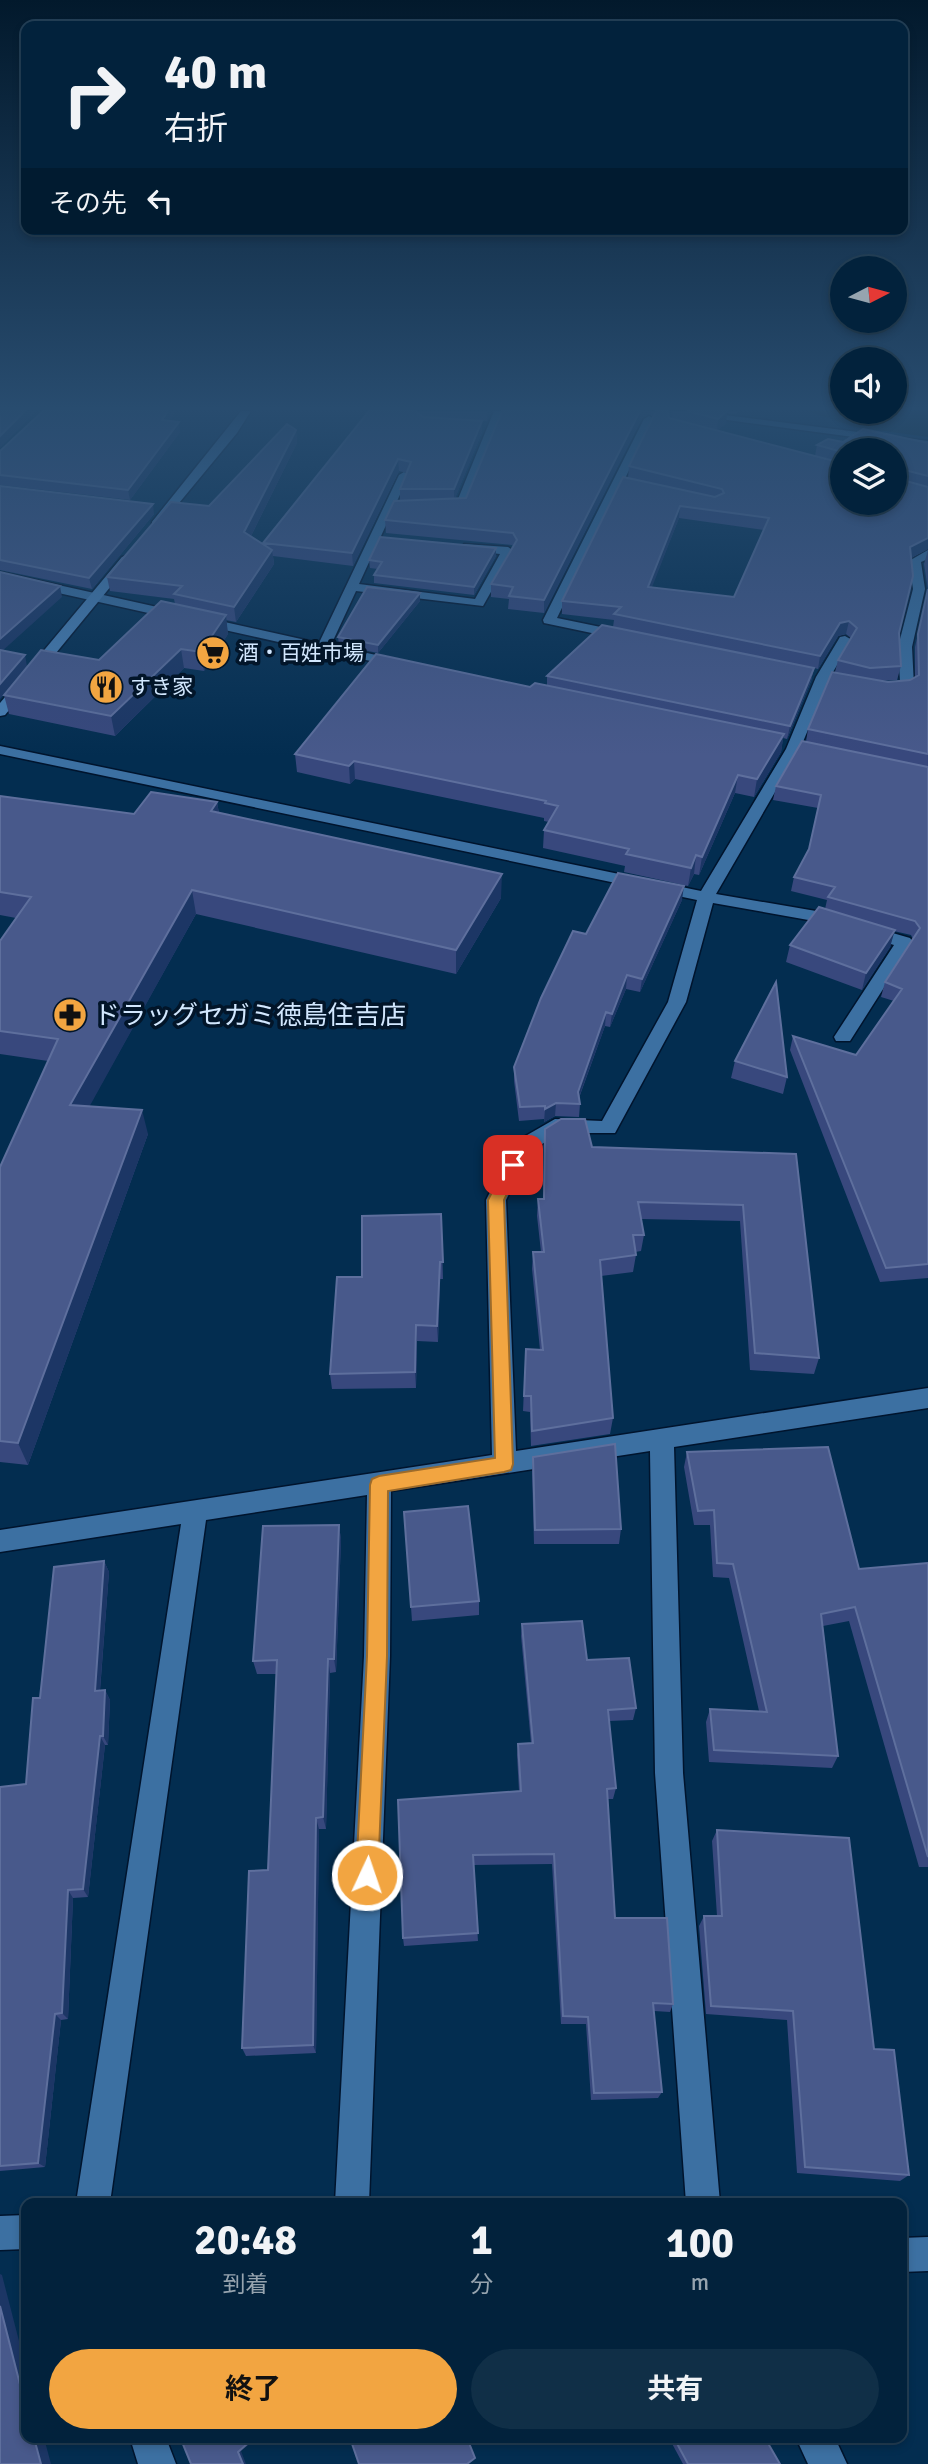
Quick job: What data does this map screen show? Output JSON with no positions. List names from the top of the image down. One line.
{"places":{"supermarket":["酒・百姓市場"],"restaurant":["すき家"],"pharmacy":["ドラッグセガミ徳島住吉店"]},"north":"right","page":{"turn":["40 m","右折"],"then":"その先","eta":["20:48","到着","1","分","100","m"],"buttons":["終了","共有"]}}
